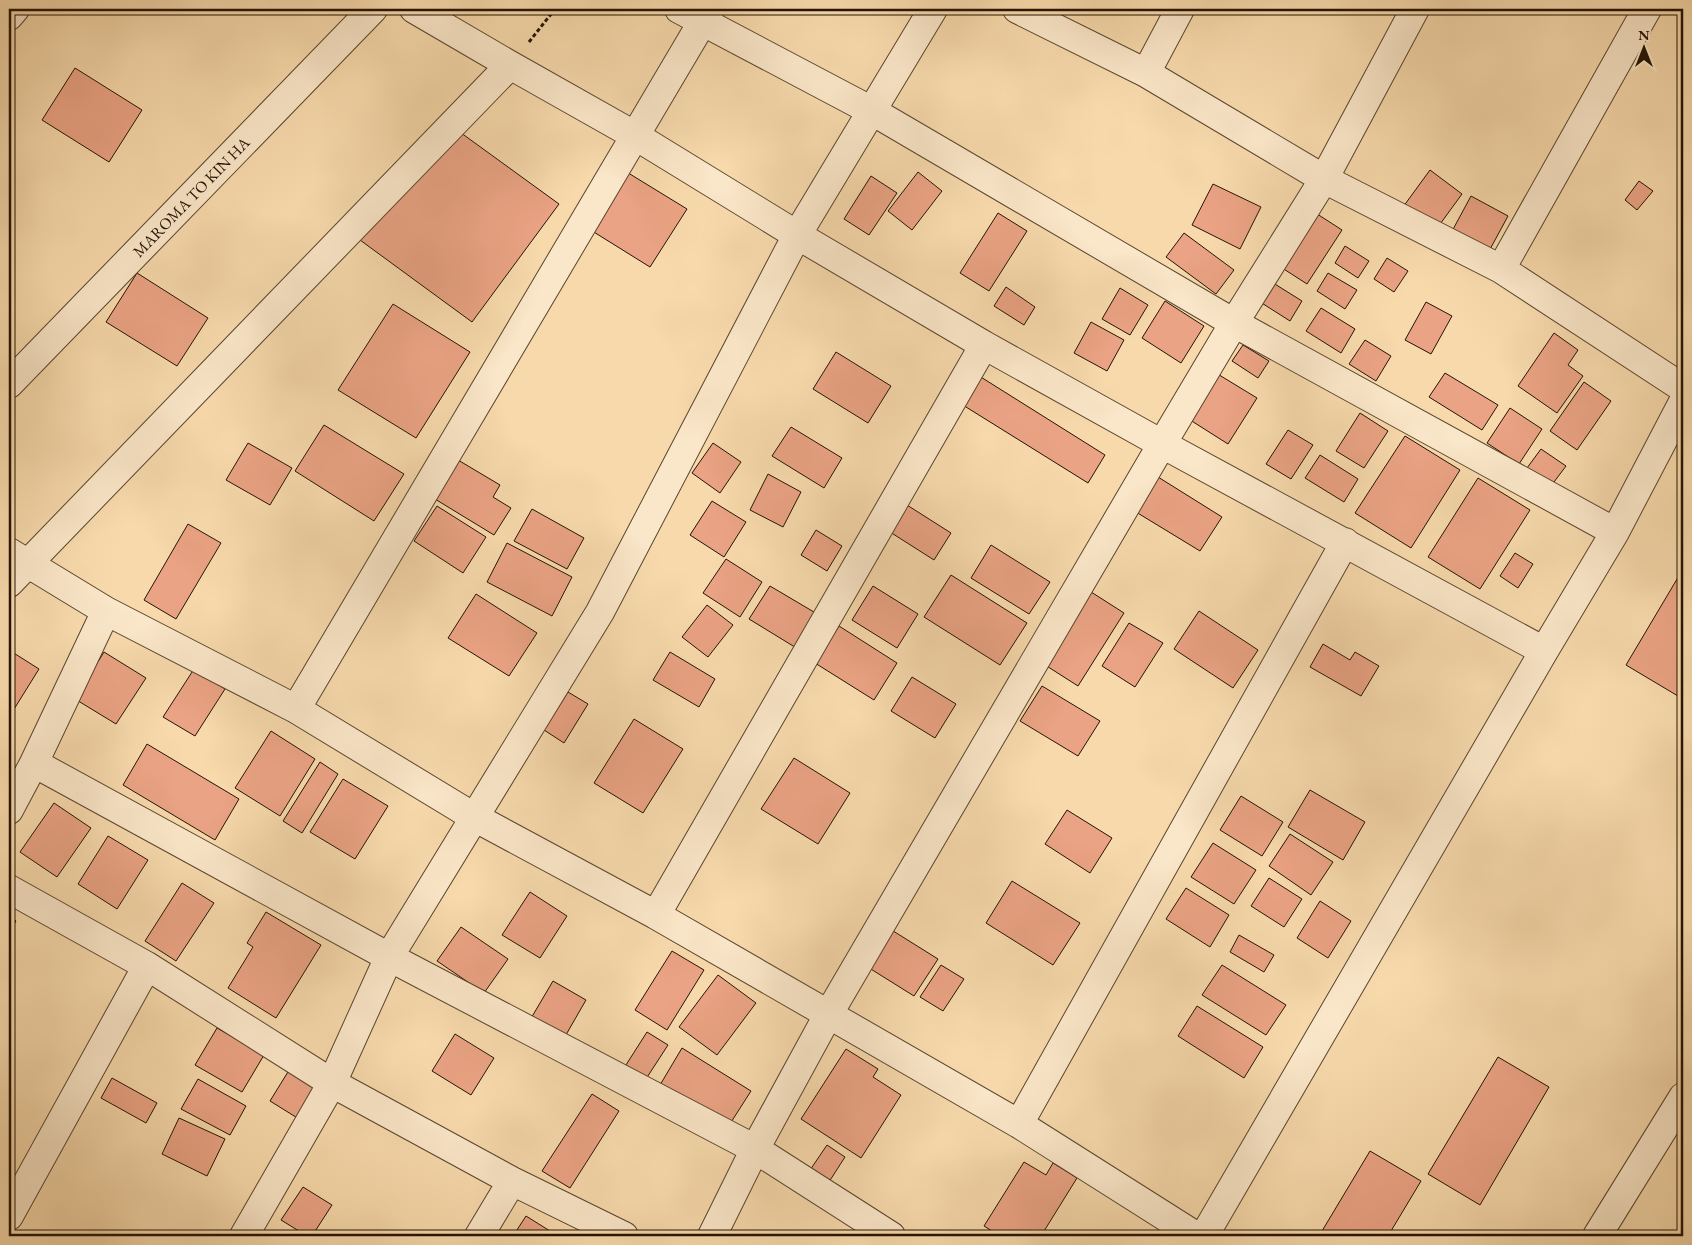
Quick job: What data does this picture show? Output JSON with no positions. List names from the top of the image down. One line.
{"streets":{"street":["MAROMA TO KIN HA"]},"north":"top"}
